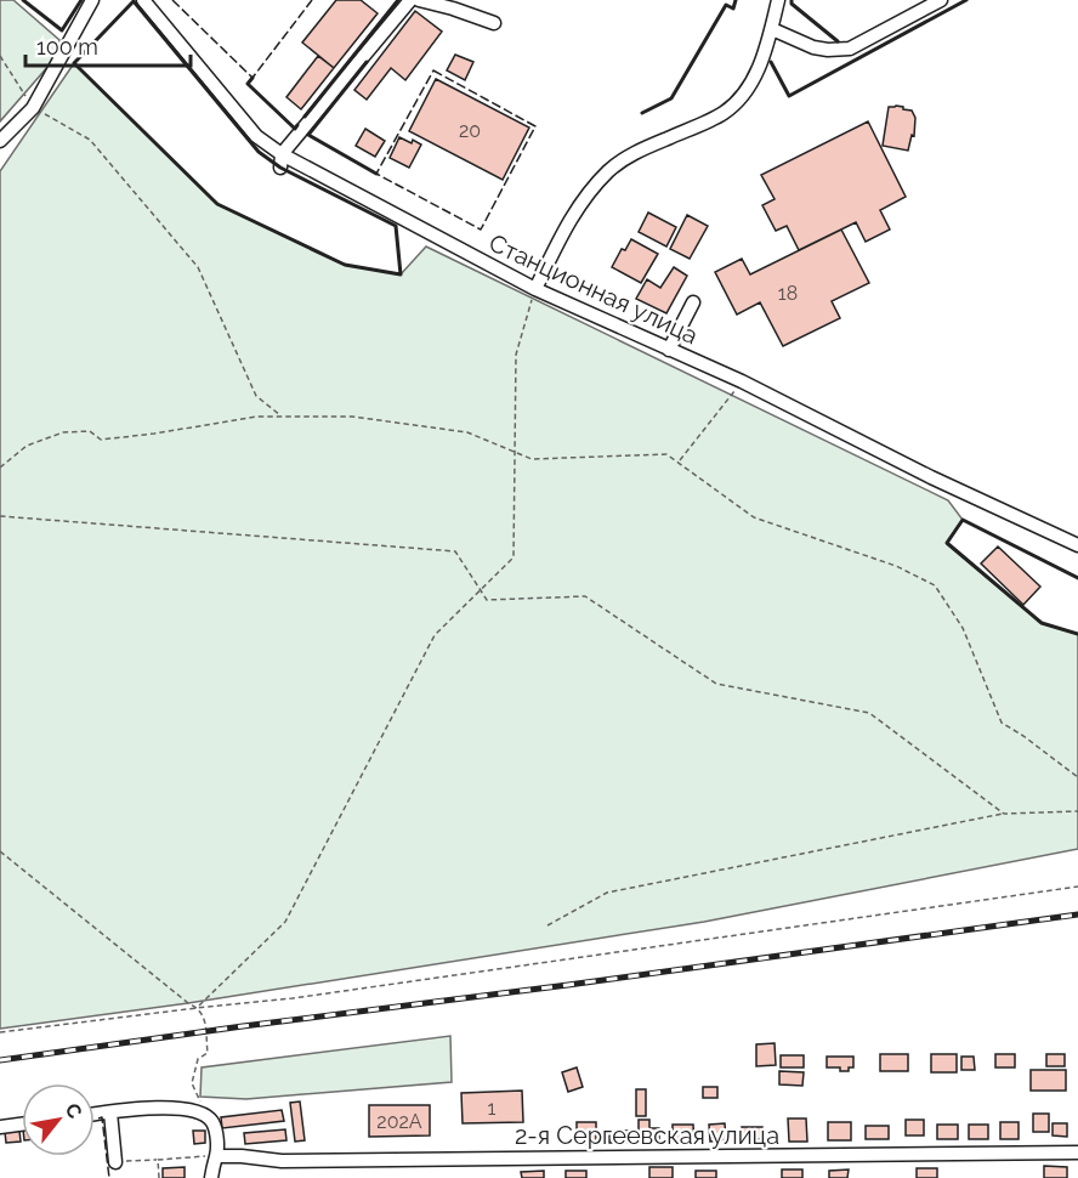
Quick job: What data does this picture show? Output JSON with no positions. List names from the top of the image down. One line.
{"streets":{"street":["Станционная улица","2-я Сергеевская улица"]},"house_numbers":["20","18","1","202А"],"scale_bar":"100 m","north":"top right"}
